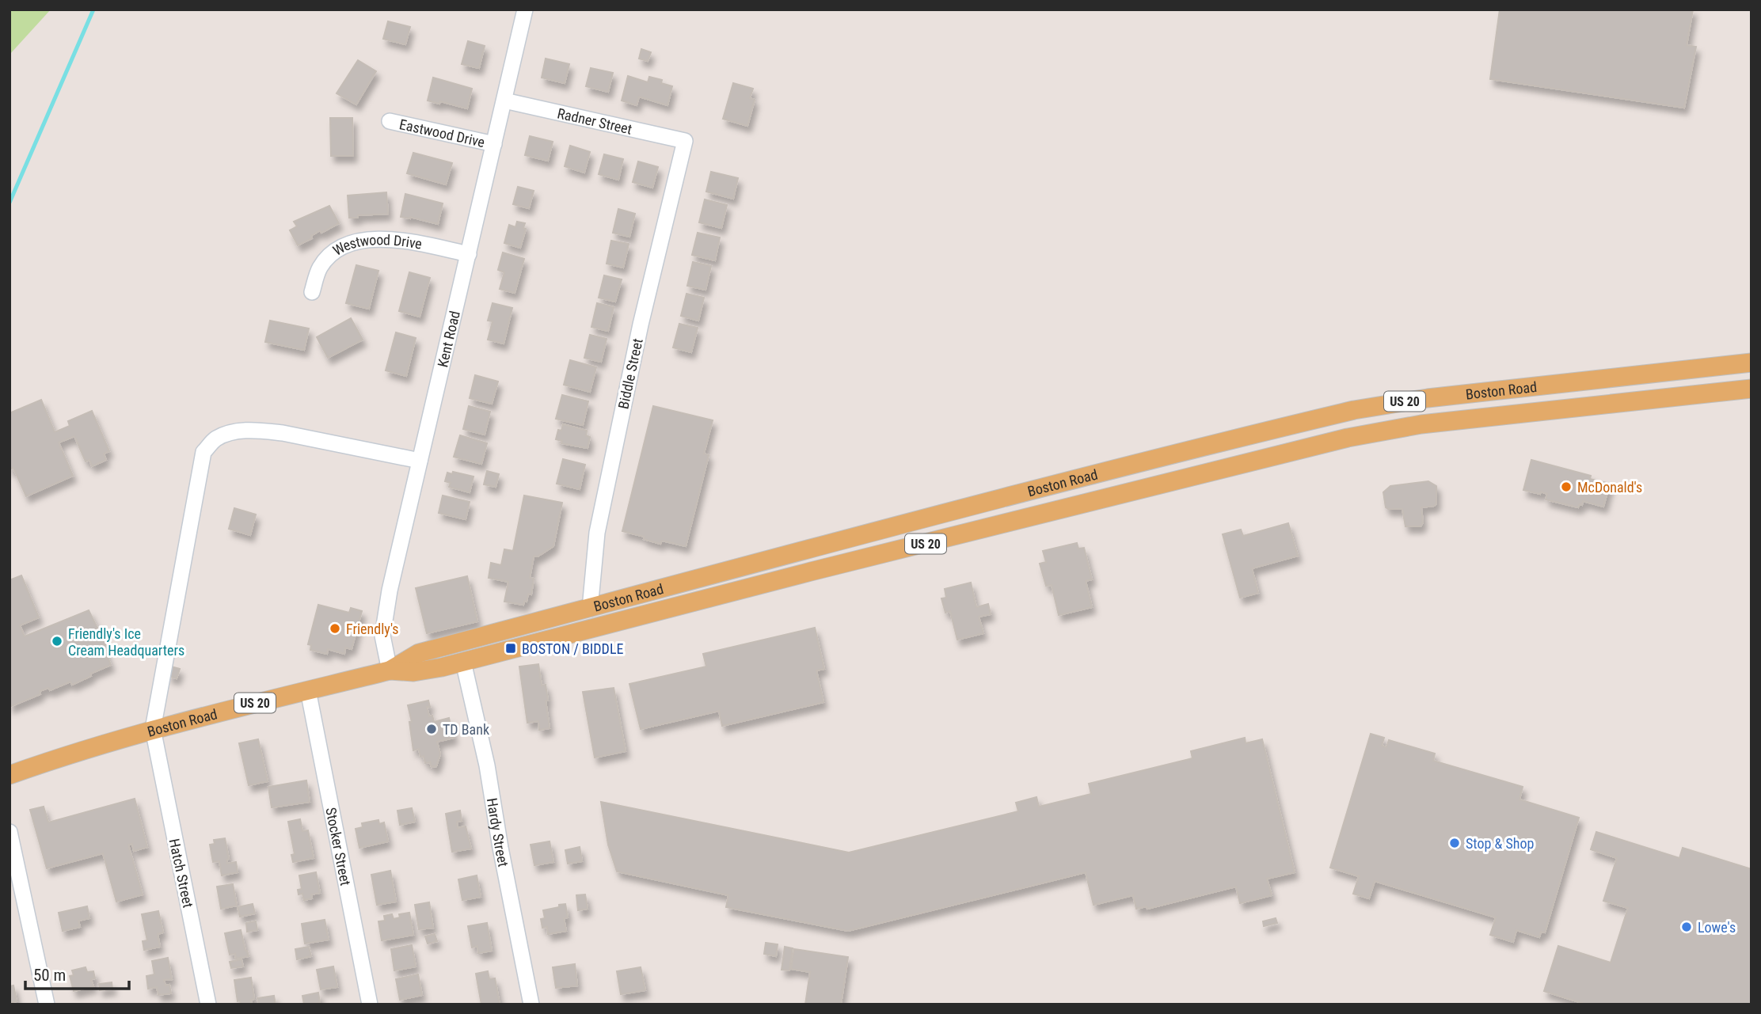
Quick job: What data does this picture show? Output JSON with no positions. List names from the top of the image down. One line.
{"streets":{"main road":["Boston Road","US 20"],"street":["Radner Street","Eastwood Drive","Westwood Drive","Kent Road","Biddle Street","Hardy Street","Stocker Street","Hatch Street"]},"crossings":[["Radner Street","Kent Road"],["Radner Street","Biddle Street"],["Eastwood Drive","Kent Road"],["Westwood Drive","Kent Road"],["Kent Road","Boston Road"],["Biddle Street","Boston Road"],["Boston Road","Hardy Street"],["Boston Road","Stocker Street"],["Boston Road","Hatch Street"]],"places":{"other":["McDonald's","Friendly's","Friendly's Ice Cream Headquarters","TD Bank","Stop & Shop","Lowe's"],"transit":["BOSTON / BIDDLE"]},"scale_bar":"50 m"}
